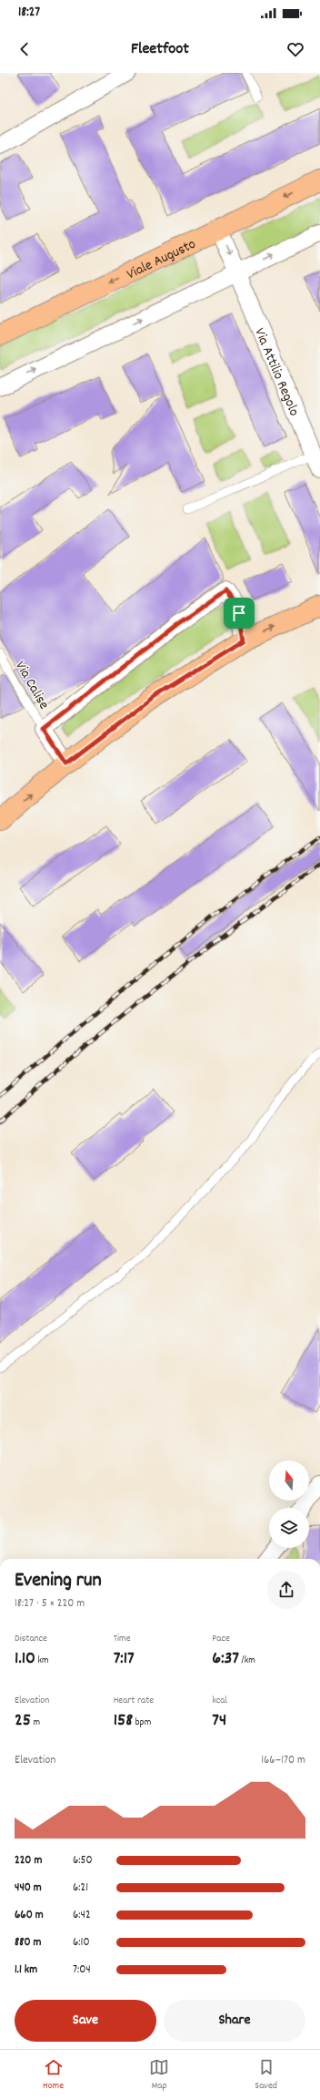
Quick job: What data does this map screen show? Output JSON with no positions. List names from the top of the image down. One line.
{"streets":{"main road":["Viale Augusto"],"street":["Via Attilio Regolo"],"lane":["Via Calise"]},"crossings":[["Viale Augusto","Via Attilio Regolo"]],"one_way":["Viale Augusto"],"north":"top","page":{"status":"18:27","header":"Fleetfoot","heading":["Evening run","18:27 · 5 × 220 m"],"stats":[["Distance","1.10 km"],["Time","7:17"],["Pace","6:37 /km"],["Elevation","25 m"],["Heart rate","158 bpm"],["kcal","74"]],"chart":["Elevation","166–170 m"],"list":[{"name":"220 m","note":"6:50"},{"name":"440 m","note":"6:21"},{"name":"660 m","note":"6:42"},{"name":"880 m","note":"6:10"},{"name":"1.1 km","note":"7:04"}],"buttons":["Save","Share"],"tabs":["Home","Map","Saved"]}}
